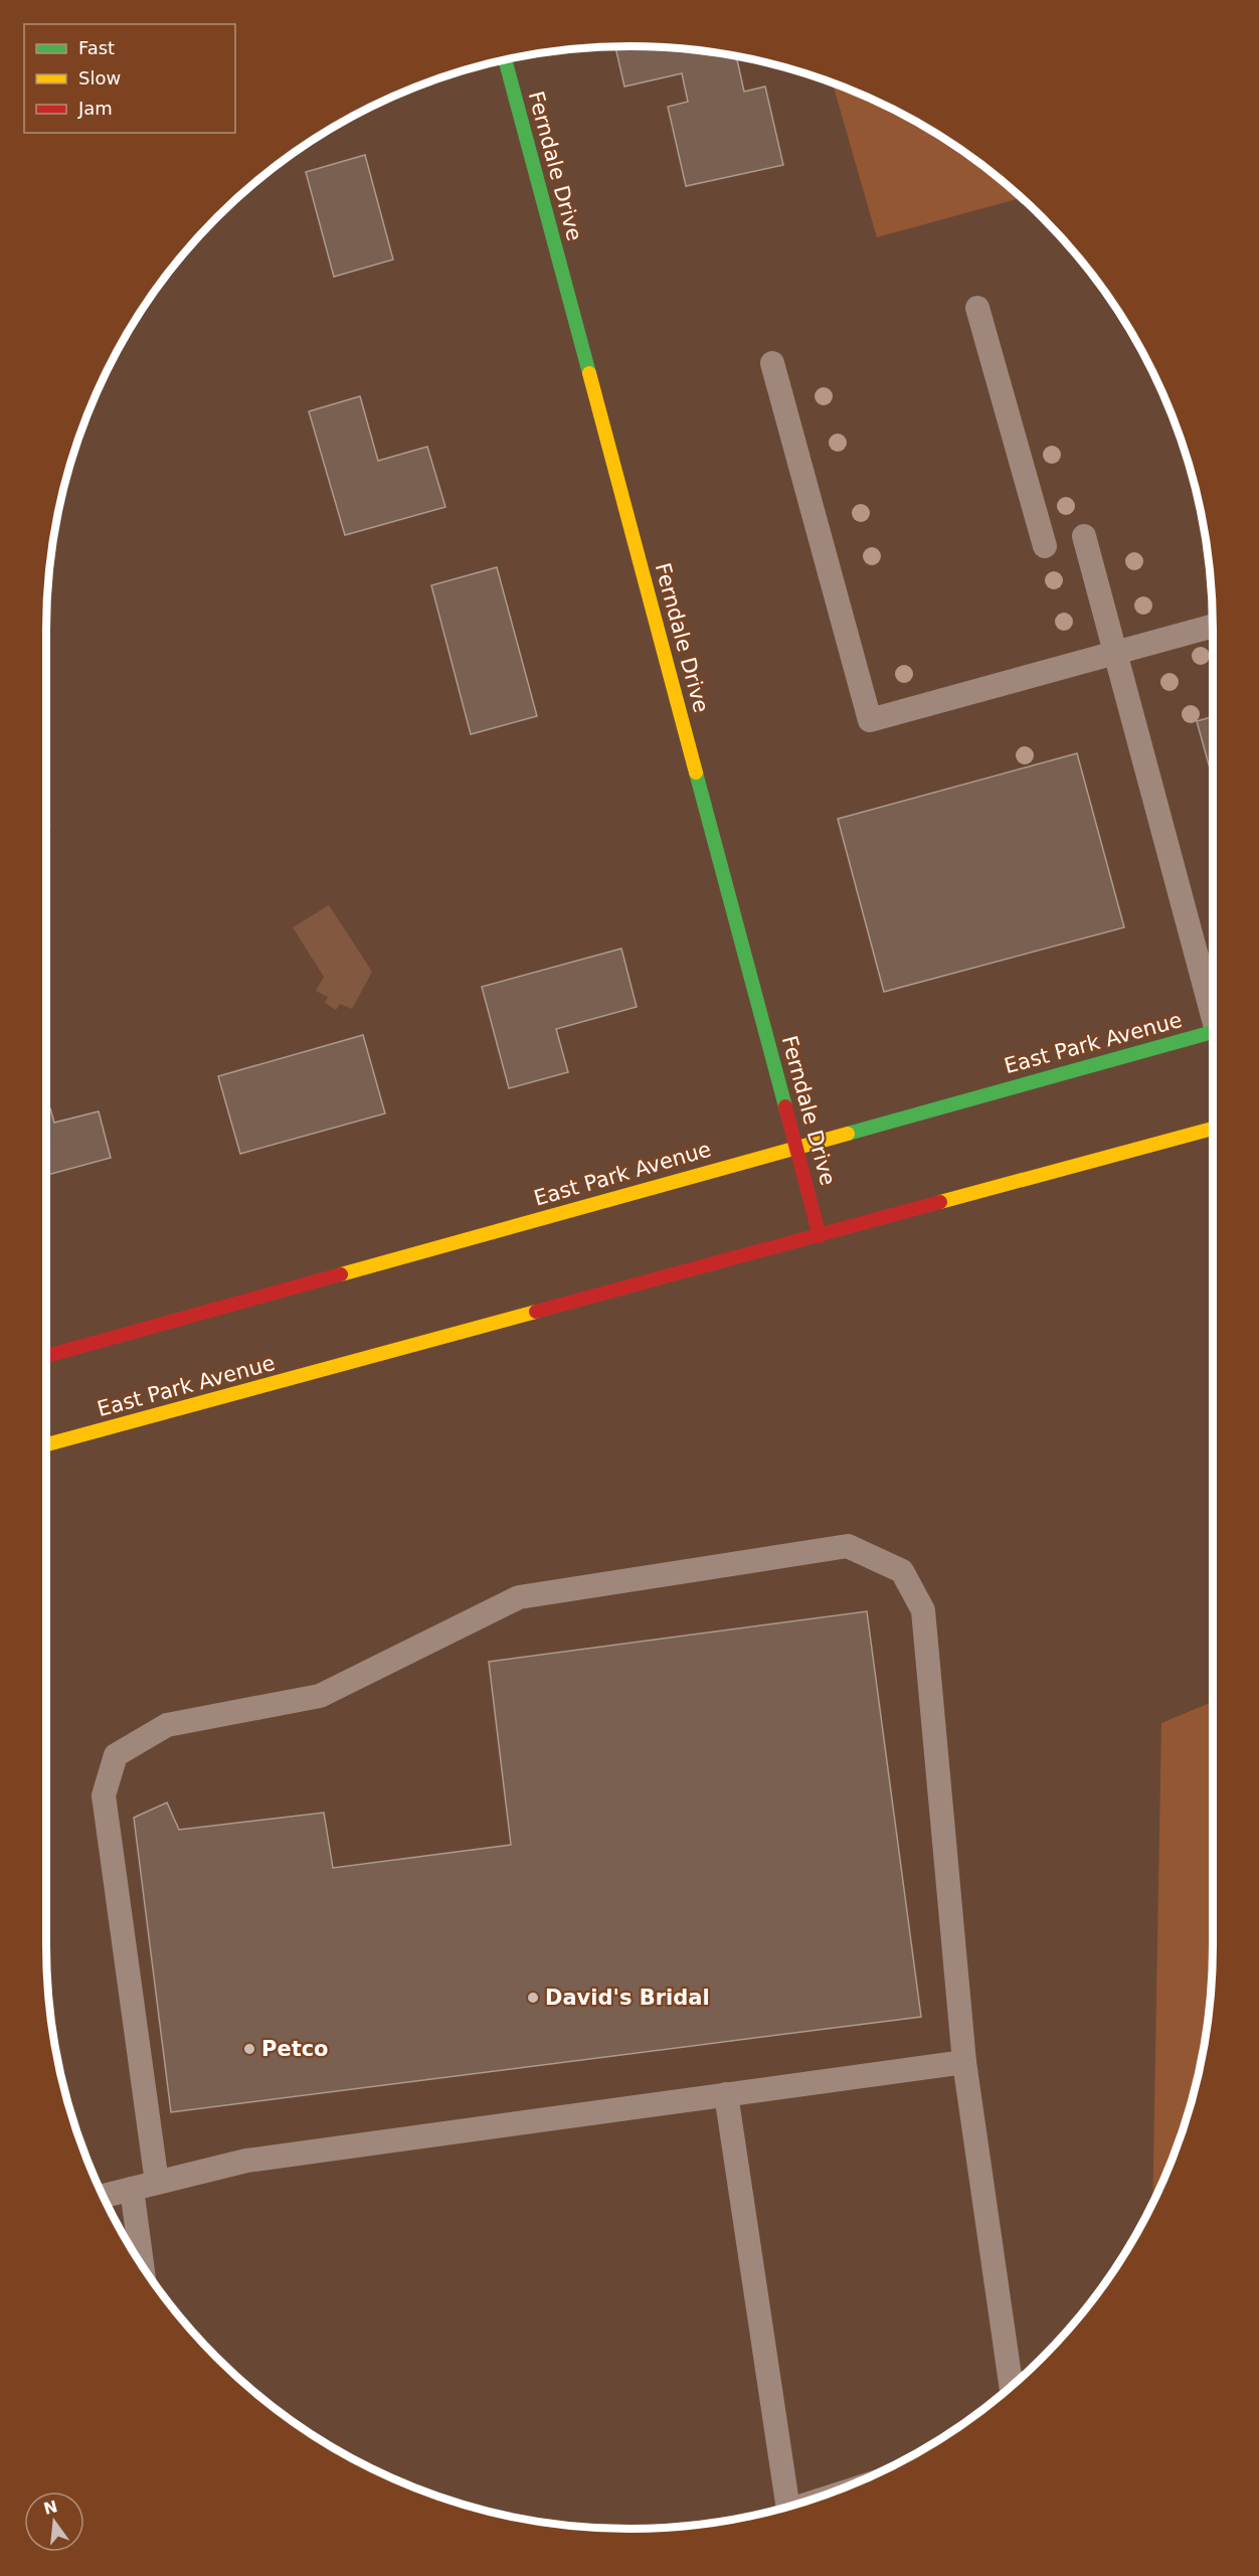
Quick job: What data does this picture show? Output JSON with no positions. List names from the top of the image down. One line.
{"streets":{"main road":["Ferndale Drive","East Park Avenue"]},"crossings":[["Ferndale Drive","East Park Avenue"]],"places":["David's Bridal","Petco"],"legend":["Fast","Slow","Jam"],"north":"top"}
